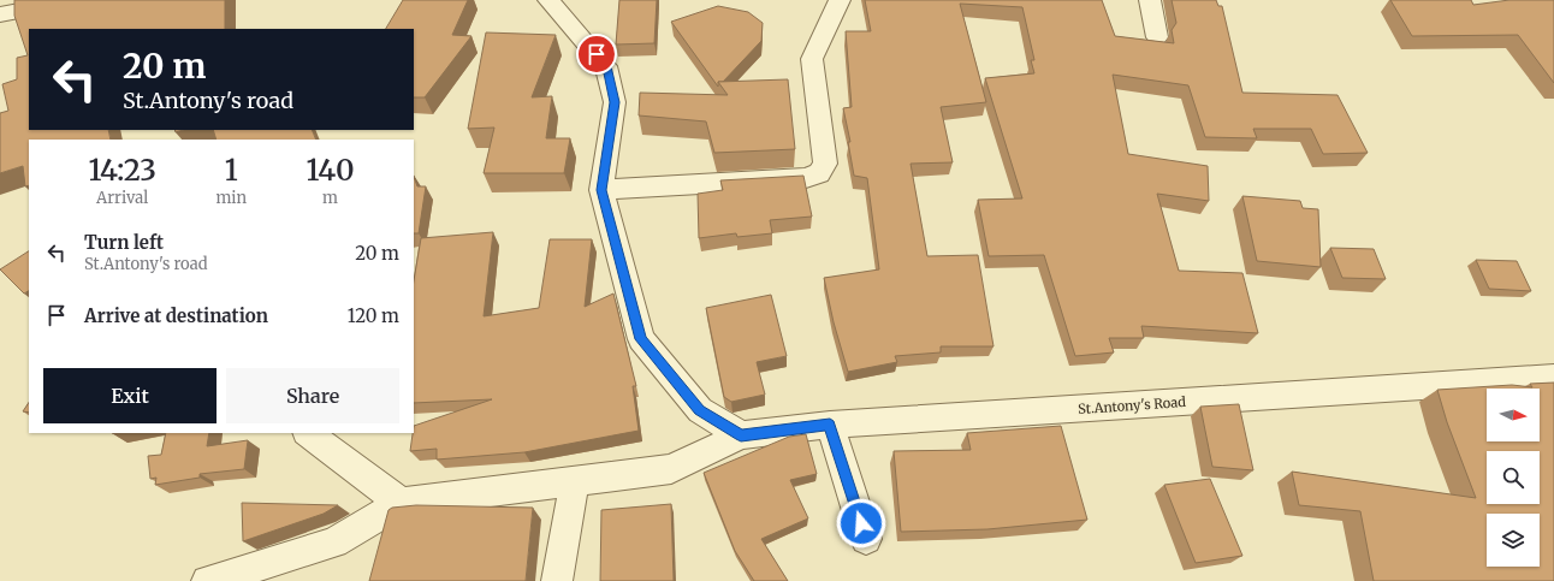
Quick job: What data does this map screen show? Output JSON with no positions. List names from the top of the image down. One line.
{"streets":{"street":["St.Antony's Road"]},"north":"right","page":{"turn":["20 m","St.Antony's road"],"eta":["14:23","Arrival","1","min","140","m"],"list":[{"name":"Turn left","note":"St.Antony's road","value":"20 m"},{"name":"Arrive at destination","value":"120 m"}],"buttons":["Exit","Share"]}}
